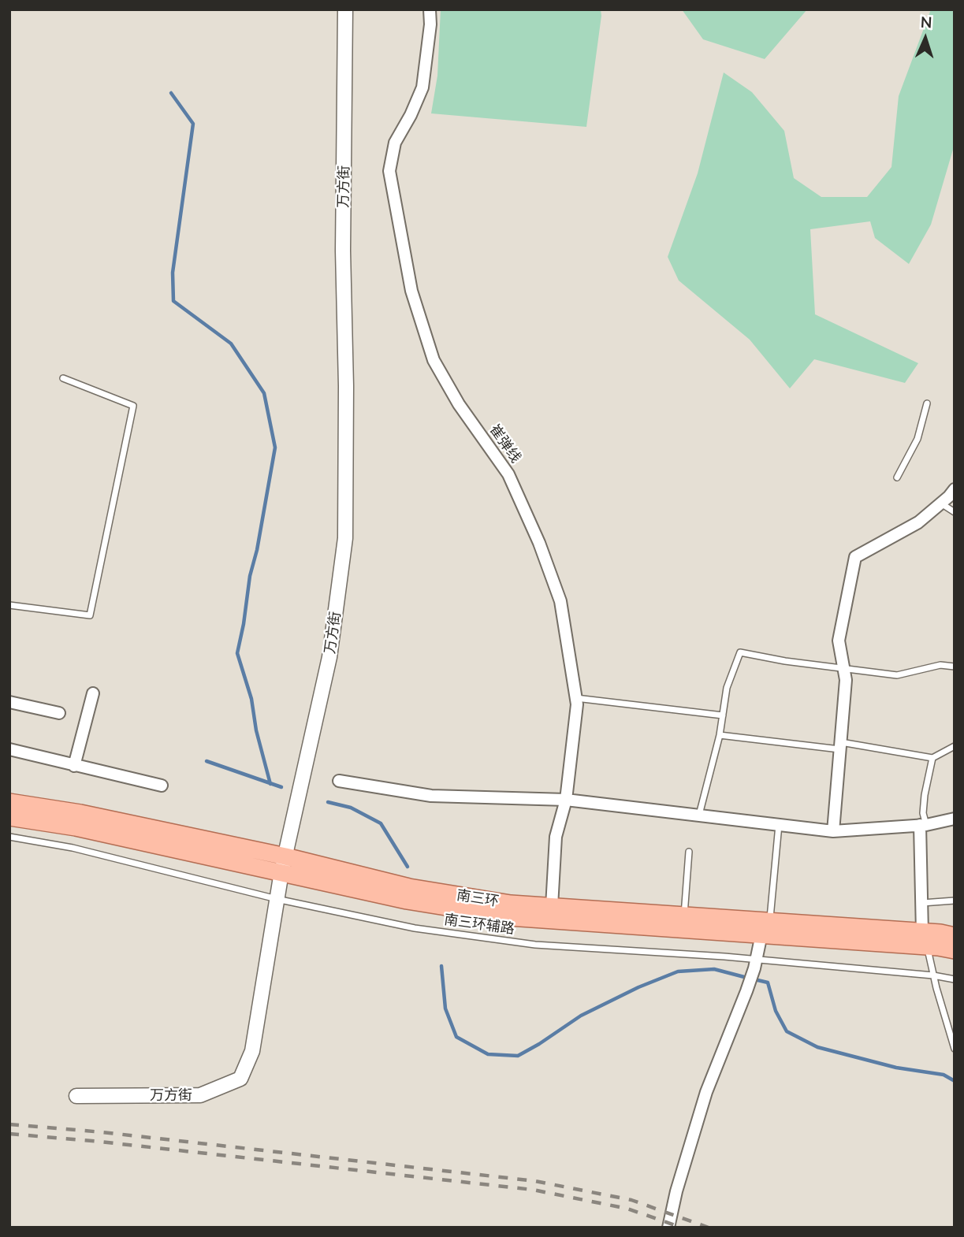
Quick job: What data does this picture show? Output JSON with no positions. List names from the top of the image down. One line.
{"streets":{"main road":["南三环"],"street":["万方街","崔弹线"],"lane":["南三环辅路"]},"crossings":[["万方街","南三环"],["万方街","南三环辅路"],["崔弹线","南三环"]],"north":"top"}
